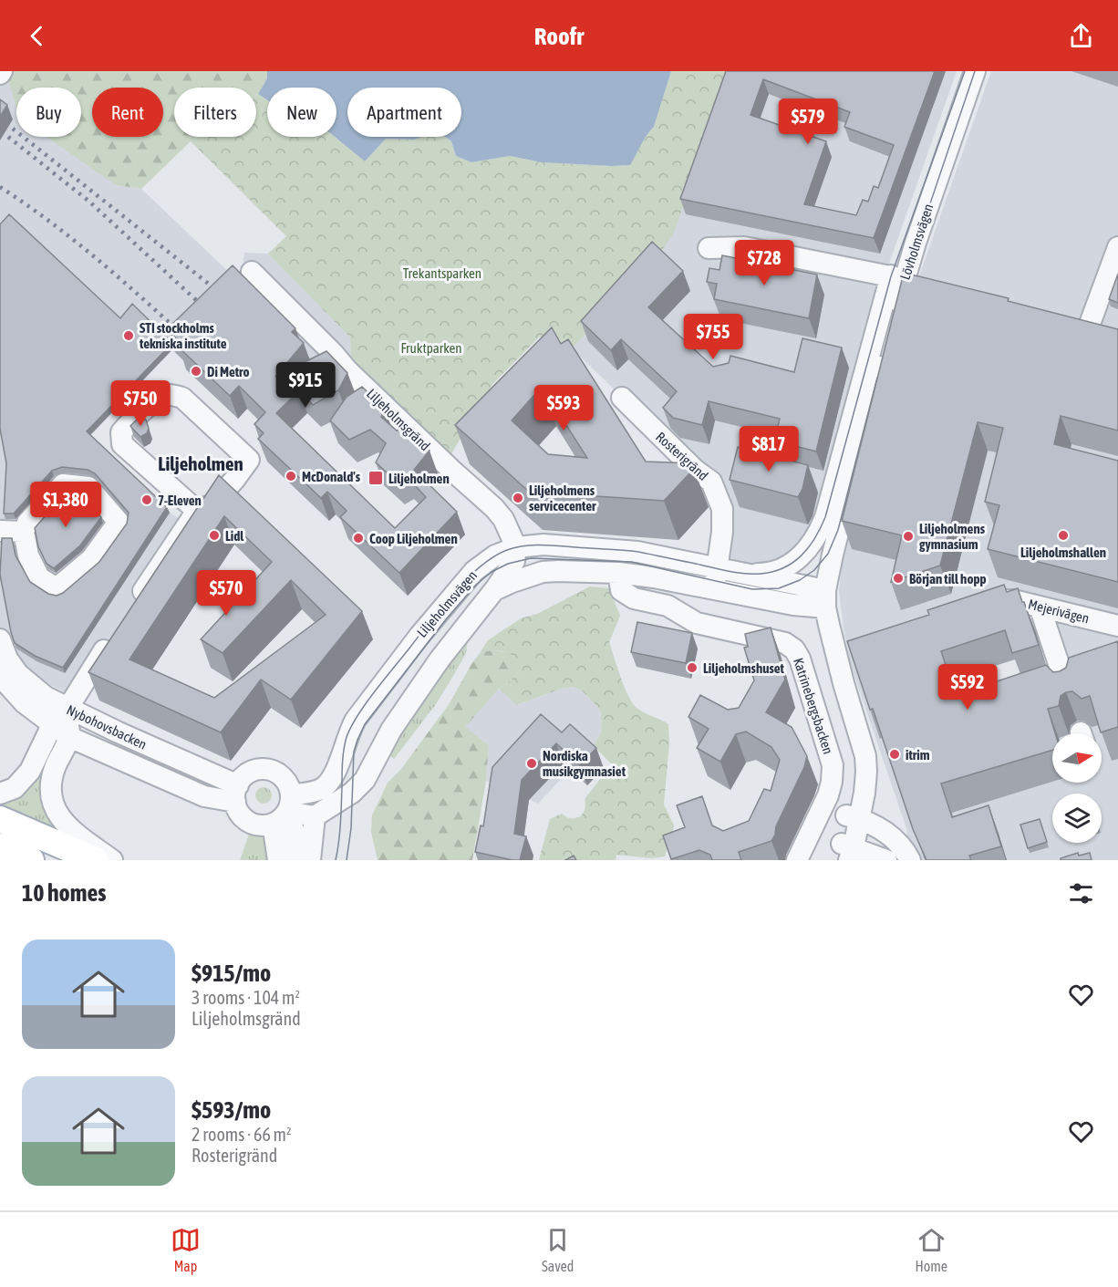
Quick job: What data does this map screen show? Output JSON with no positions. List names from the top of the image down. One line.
{"streets":{"street":["Lövholmsvägen","Liljeholmsgränd","Rosterigränd","Liljeholmsvägen","Mejerivägen","Katrinebergsbacken","Nybohovsbacken"]},"crossings":[["Lövholmsvägen","Liljeholmsvägen"],["Liljeholmsgränd","Liljeholmsvägen"],["Rosterigränd","Liljeholmsvägen"],["Liljeholmsvägen","Katrinebergsbacken"],["Liljeholmsvägen","Nybohovsbacken"]],"districts":["Liljeholmen"],"parks":["Trekantsparken","Fruktparken"],"places":{"other":["STI stockholms tekniska institute","Di Metro","McDonald's","Liljeholmens servicecenter","7-Eleven","Lidl","Liljeholmshallen","Liljeholmens gymnasium","Coop Liljeholmen","Början till hopp","Liljeholmshuset","itrim","Nordiska musikgymnasiet"],"transit":["Liljeholmen"]},"north":"right","page":{"header":"Roofr","chip":["Buy","Rent","Filters","New","Apartment"],"price":["$579","$728","$755","$915","$750","$593","$817","$1,380","$570","$592"],"heading":"10 homes","list":[{"name":"$915/mo","note":"3 rooms · 104 m² · Liljeholmsgränd"},{"name":"$593/mo","note":"2 rooms · 66 m² · Rosterigränd"}],"tabs":["Map","Saved","Home"]}}
